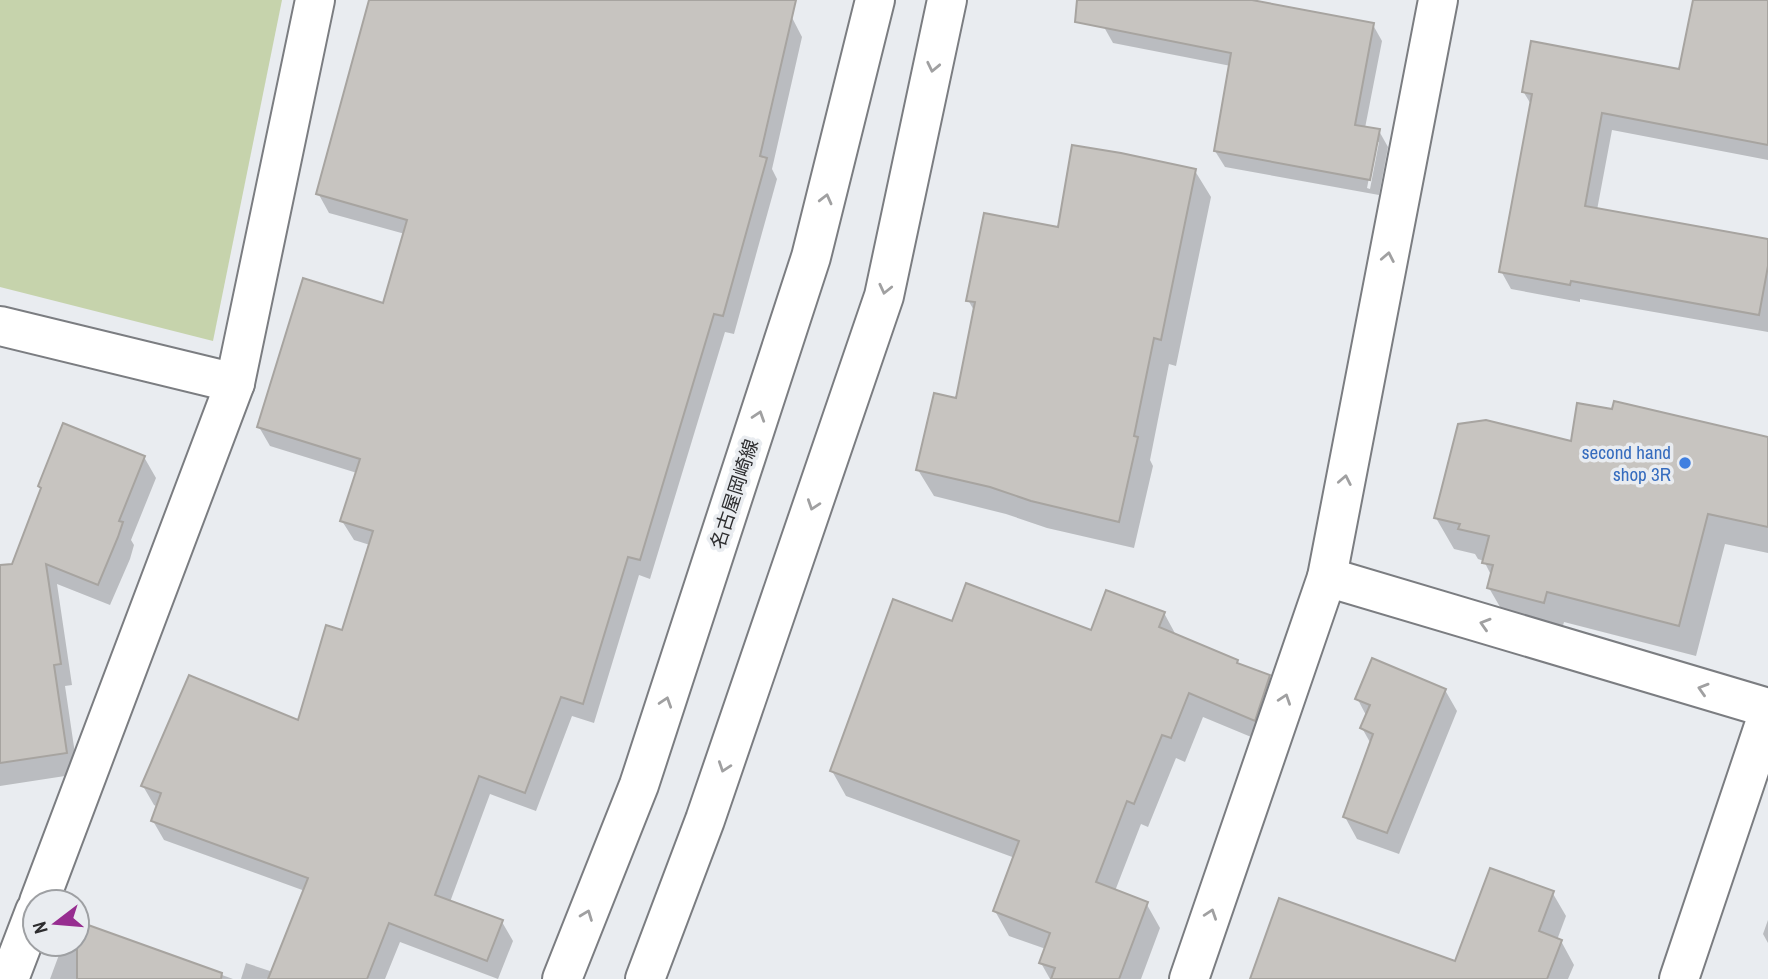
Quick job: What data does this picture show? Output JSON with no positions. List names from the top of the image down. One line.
{"streets":{"street":["名古屋岡崎線"]},"places":["second hand shop 3R"],"north":"left"}
